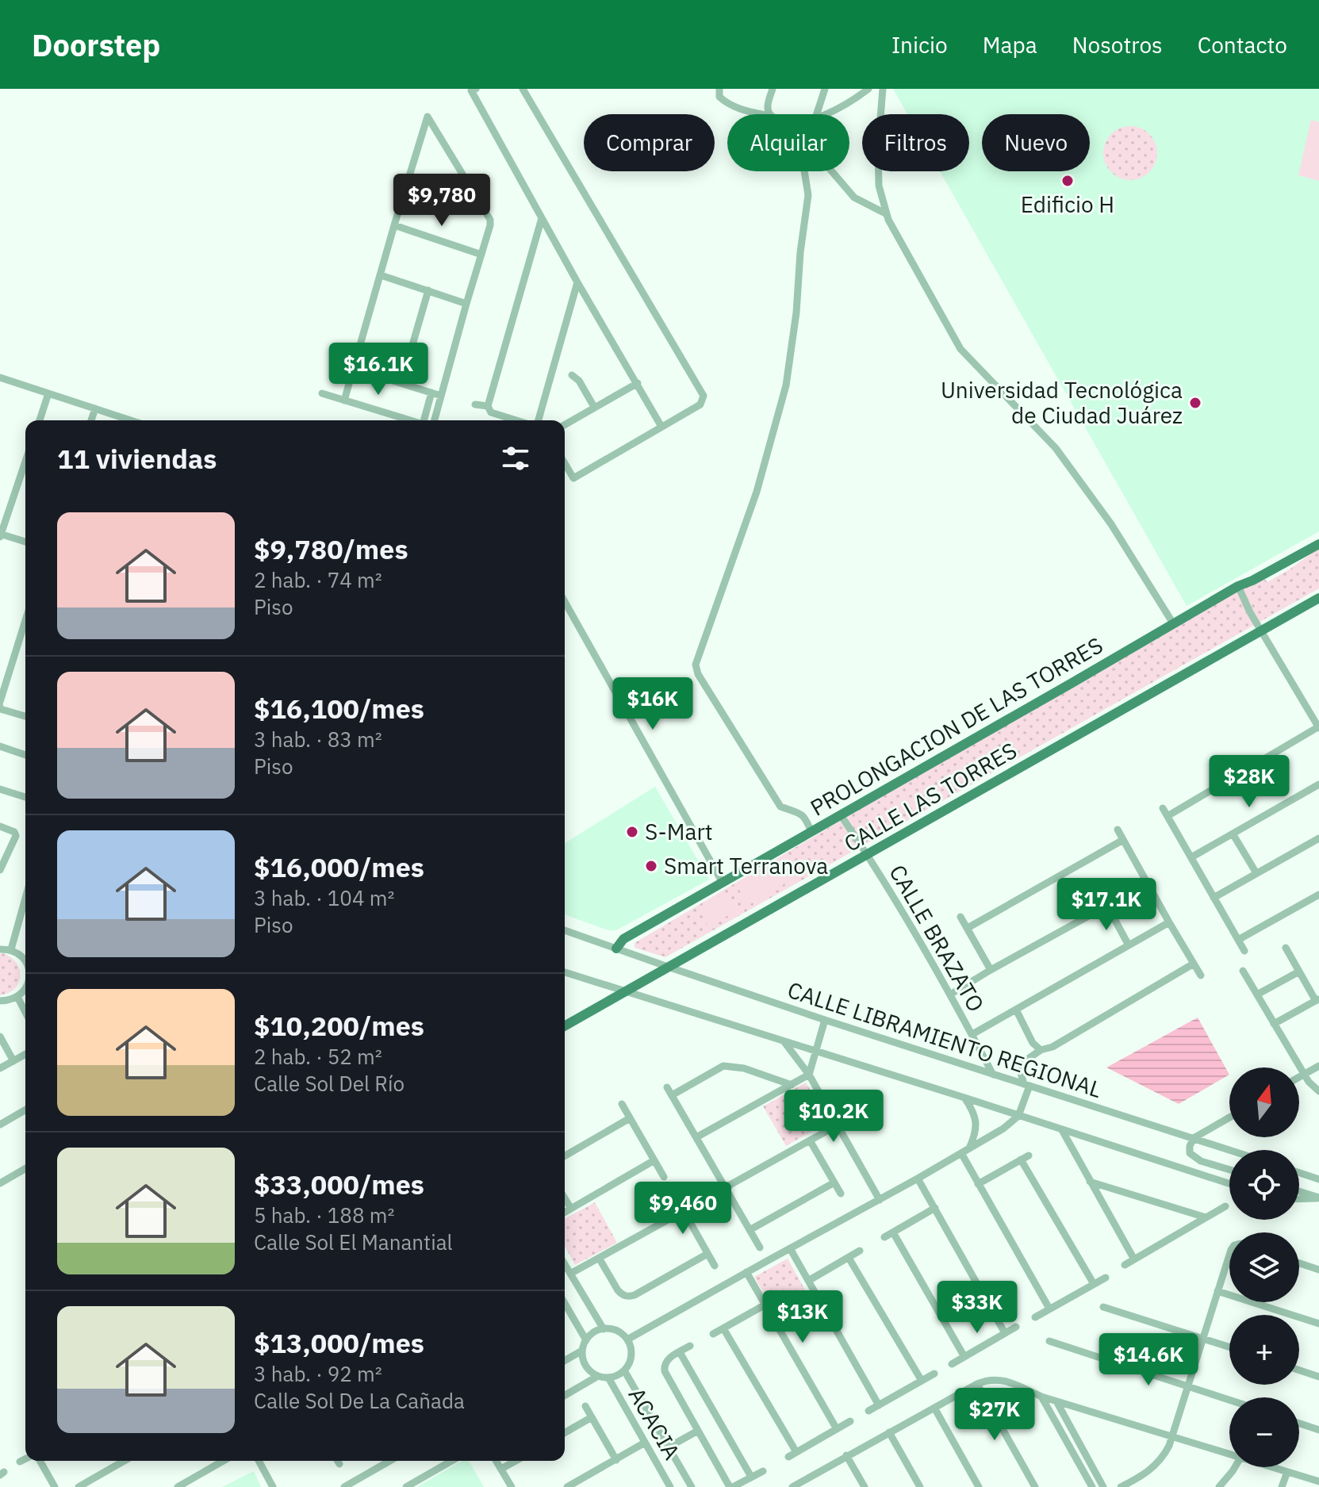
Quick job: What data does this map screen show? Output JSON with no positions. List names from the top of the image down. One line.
{"streets":{"main road":["PROLONGACION DE LAS TORRES","CALLE LAS TORRES"],"street":["CALLE BRAZATO","CALLE LIBRAMIENTO REGIONAL","ACACIA"]},"crossings":[["PROLONGACION DE LAS TORRES","CALLE BRAZATO"],["PROLONGACION DE LAS TORRES","CALLE LIBRAMIENTO REGIONAL"],["CALLE LAS TORRES","CALLE BRAZATO"],["CALLE LAS TORRES","CALLE LIBRAMIENTO REGIONAL"],["CALLE BRAZATO","CALLE LIBRAMIENTO REGIONAL"]],"places":["Edificio H","Universidad Tecnológica de Ciudad Juárez","S-Mart","Smart Terranova"],"north":"top","page":{"header":"Doorstep","nav":["Inicio","Mapa","Nosotros","Contacto"],"chip":["Comprar","Alquilar","Filtros","Nuevo"],"price":["$9,780","$16.1K","$16K","$28K","$17.1K","$10.2K","$9,460","$33K","$13K","$14.6K","$27K"],"heading":"11 viviendas","list":[{"name":"$9,780/mes","note":"2 hab. · 74 m² · Piso"},{"name":"$16,100/mes","note":"3 hab. · 83 m² · Piso"},{"name":"$16,000/mes","note":"3 hab. · 104 m² · Piso"},{"name":"$10,200/mes","note":"2 hab. · 52 m² · Calle Sol Del Río"},{"name":"$33,000/mes","note":"5 hab. · 188 m² · Calle Sol El Manantial"},{"name":"$13,000/mes","note":"3 hab. · 92 m² · Calle Sol De La Cañada"}],"map_buttons":["+","−"]}}
